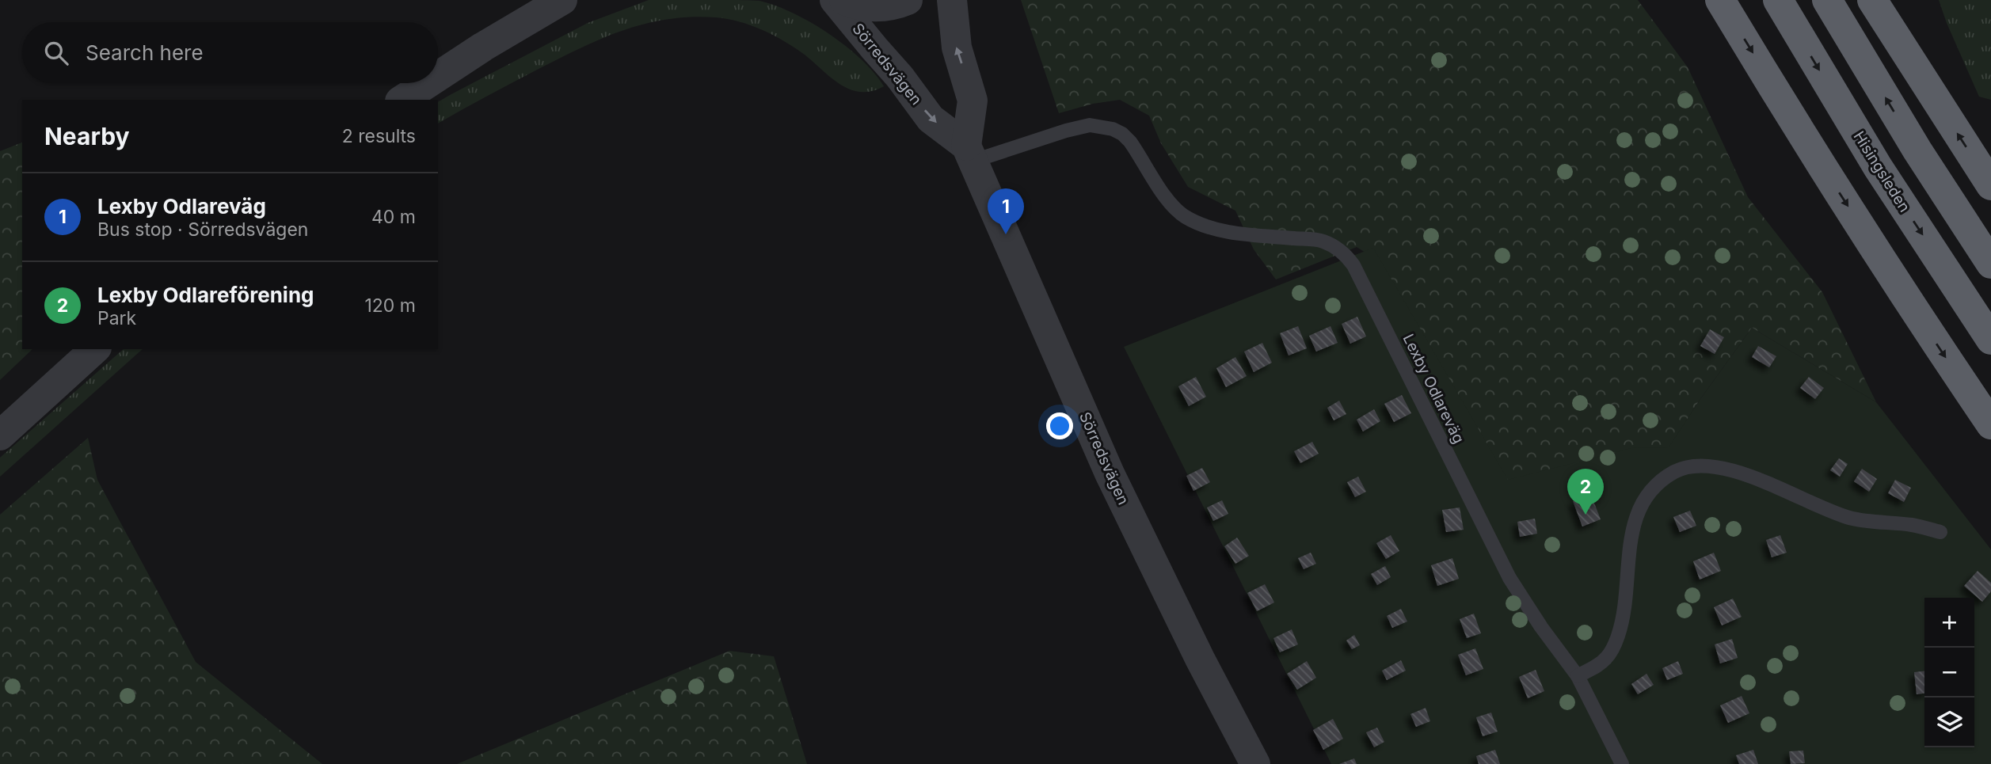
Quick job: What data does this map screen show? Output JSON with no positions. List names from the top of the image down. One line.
{"streets":{"highway":["Hisingsleden"],"street":["Sörredsvägen"],"lane":["Lexby Odlareväg"]},"crossings":[["Sörredsvägen","Lexby Odlareväg"]],"page":{"search":"Search here","heading":["Nearby","2 results"],"list":[{"mark":"1","name":"Lexby Odlareväg","note":"Bus stop · Sörredsvägen","value":"40 m"},{"mark":"2","name":"Lexby Odlareförening","note":"Park","value":"120 m"}],"pins":["1","2"],"map_buttons":["+","−"]}}
